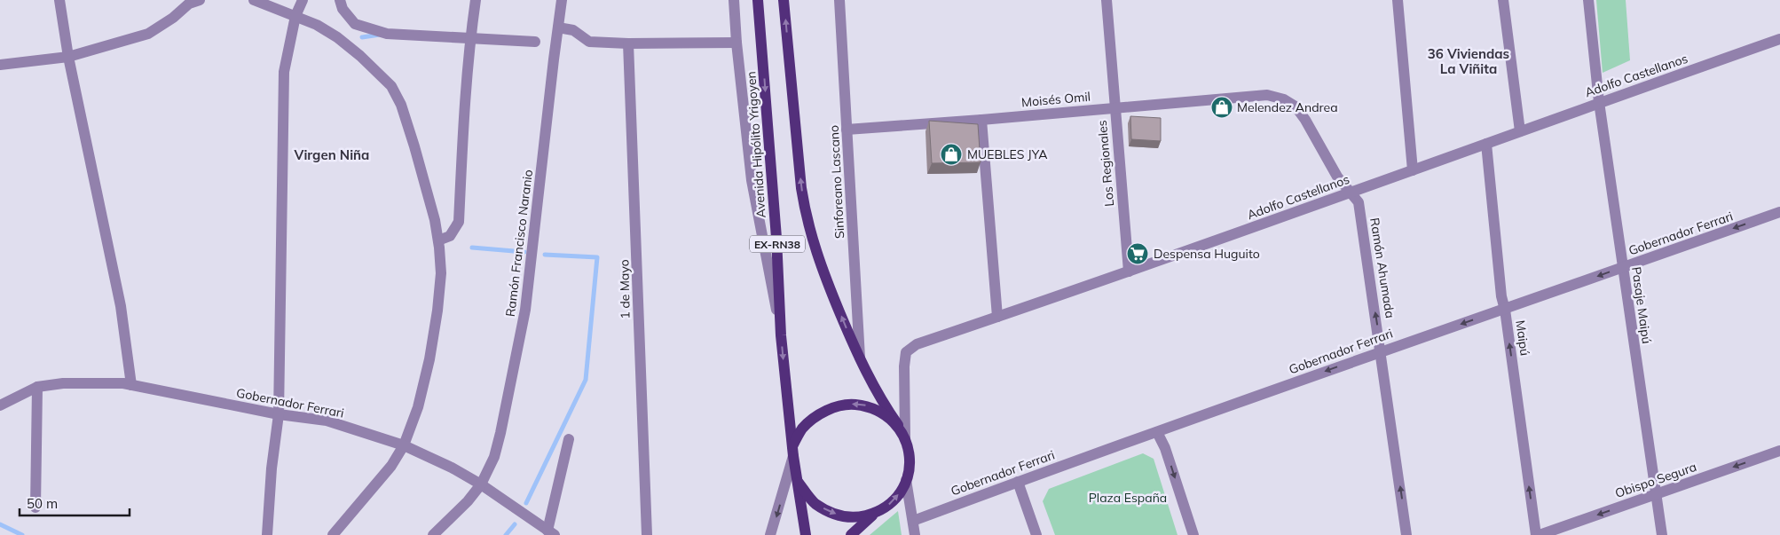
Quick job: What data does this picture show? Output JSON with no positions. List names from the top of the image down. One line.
{"streets":{"main road":["Avenida Hipólito Yrigoyen","EX-RN38"],"street":["Adolfo Castellanos","Moisés Omil","Los Regionales","Sinforeano Lascano","Gobernador Ferrari","Ramón Francisco Naranio","Ramón Ahumada","1 de Mayo","Pasaje Maipú","Maipú","Obispo Segura"]},"crossings":[["Adolfo Castellanos","Avenida Hipólito Yrigoyen"],["Adolfo Castellanos","Los Regionales"],["Adolfo Castellanos","EX-RN38"],["Adolfo Castellanos","Ramón Ahumada"],["Adolfo Castellanos","Pasaje Maipú"],["Adolfo Castellanos","Maipú"],["Moisés Omil","Los Regionales"],["Moisés Omil","Sinforeano Lascano"],["Moisés Omil","Ramón Ahumada"],["Avenida Hipólito Yrigoyen","EX-RN38"],["Sinforeano Lascano","EX-RN38"],["Gobernador Ferrari","Ramón Francisco Naranio"],["Gobernador Ferrari","Ramón Ahumada"],["Gobernador Ferrari","Pasaje Maipú"],["Gobernador Ferrari","Maipú"],["Pasaje Maipú","Obispo Segura"]],"one_way":["Gobernador Ferrari","Ramón Ahumada","Maipú","Obispo Segura"],"districts":["36 Viviendas La Viñita","Virgen Niña"],"parks":["Plaza España"],"places":{"shop":["Melendez Andrea","MUEBLES JYA"],"supermarket":["Despensa Huguito"]},"scale_bar":"50 m"}
